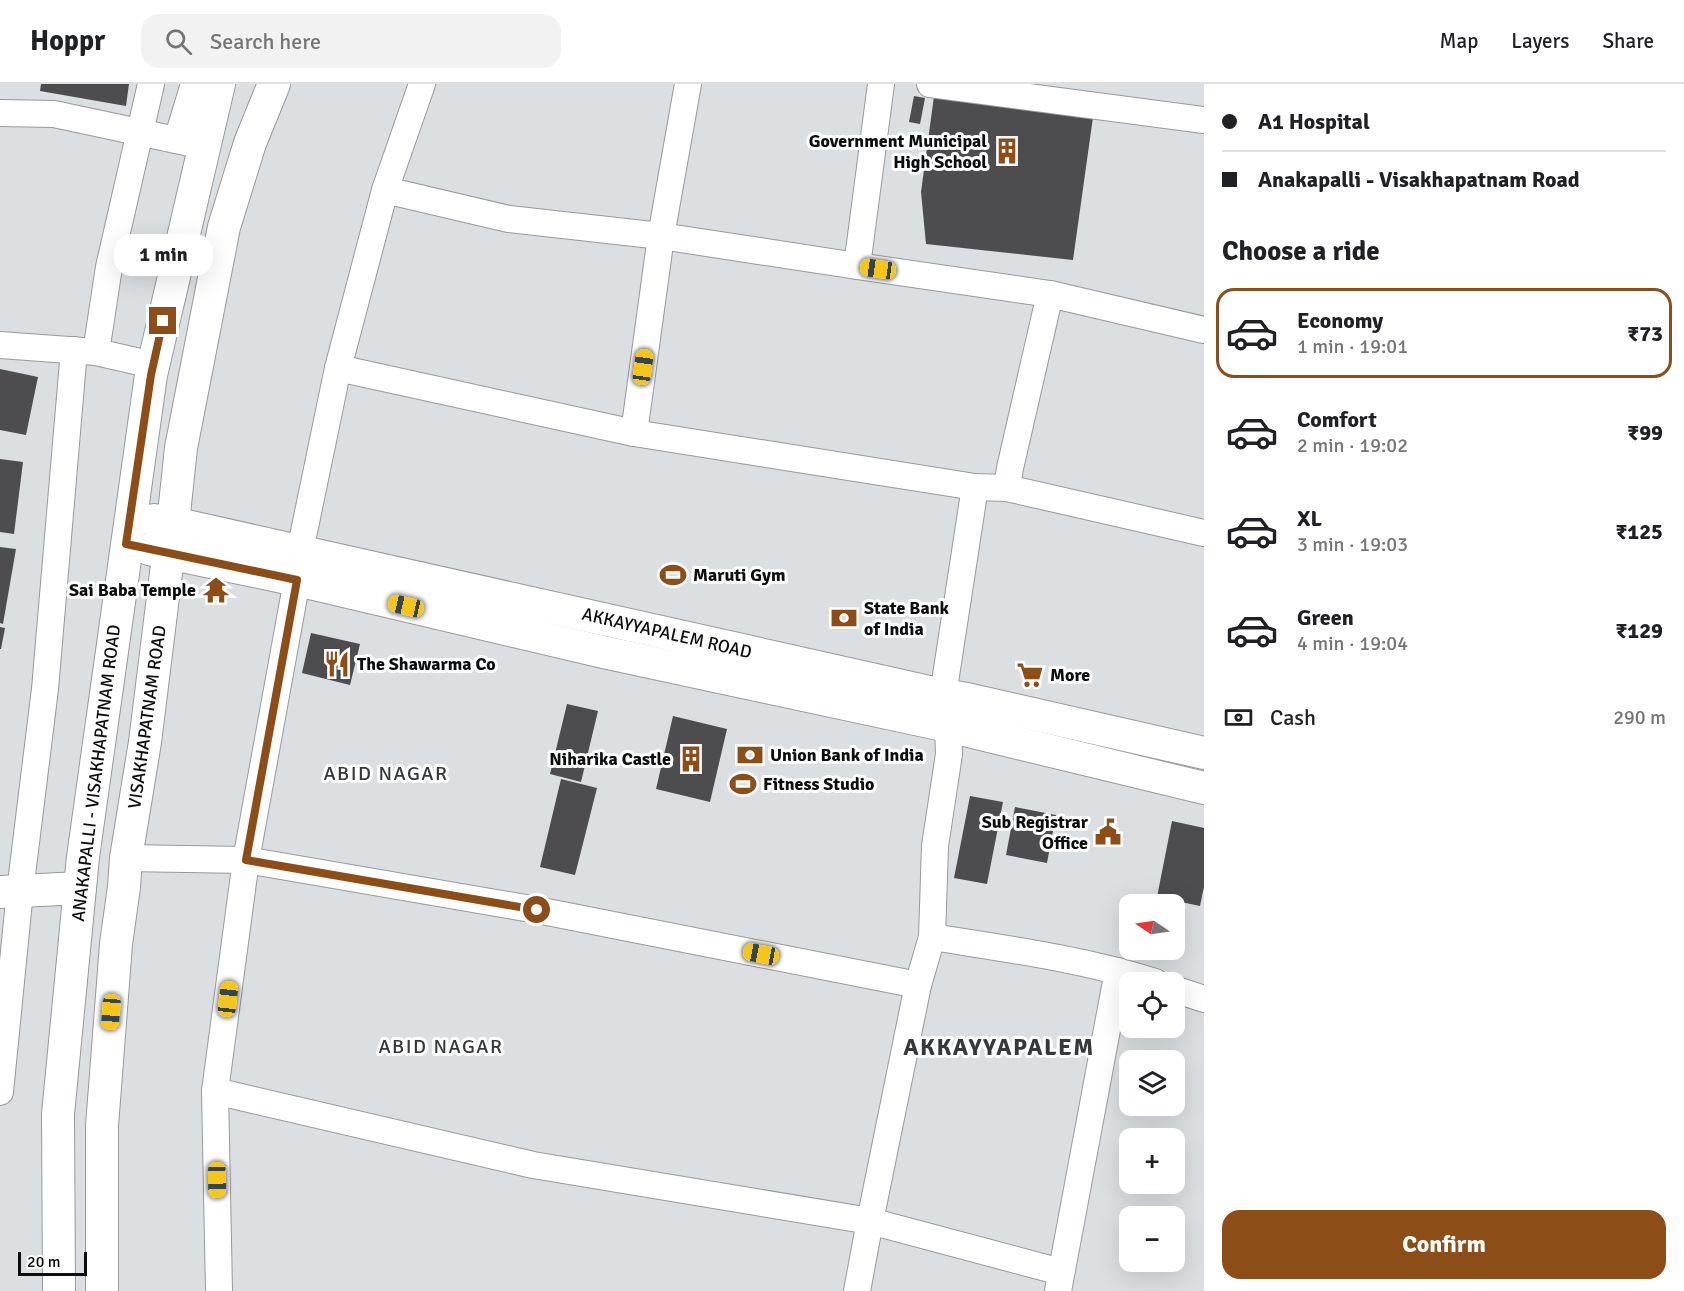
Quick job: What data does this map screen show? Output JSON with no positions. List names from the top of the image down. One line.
{"streets":{"main road":["AKKAYYAPALEM ROAD","VISAKHAPATNAM ROAD","ANAKAPALLI - VISAKHAPATNAM ROAD"]},"crossings":[["AKKAYYAPALEM ROAD","VISAKHAPATNAM ROAD"],["AKKAYYAPALEM ROAD","ANAKAPALLI - VISAKHAPATNAM ROAD"]],"districts":["ABID NAGAR","ABID NAGAR","AKKAYYAPALEM"],"places":{"building":["Government Municipal High School","Niharika Castle"],"sports":["Maruti Gym","Fitness Studio"],"temple":["Sai Baba Temple"],"bank":["State Bank of India","Union Bank of India"],"restaurant":["The Shawarma Co"],"supermarket":["More"],"public building":["Sub Registrar Office"]},"scale_bar":"20 m","north":"left","page":{"header":"Hoppr","search":"Search here","nav":["Map","Layers","Share"],"banner":["A1 Hospital","Anakapalli - Visakhapatnam Road"],"heading":"Choose a ride","bubble":"1 min","list":[{"name":"Economy","note":"1 min · 19:01","value":"₹73"},{"name":"Comfort","note":"2 min · 19:02","value":"₹99"},{"name":"XL","note":"3 min · 19:03","value":"₹125"},{"name":"Green","note":"4 min · 19:04","value":"₹129"}],"pay":["Cash","290 m"],"map_buttons":["+","−"],"buttons":"Confirm","scale":"20 m"}}
